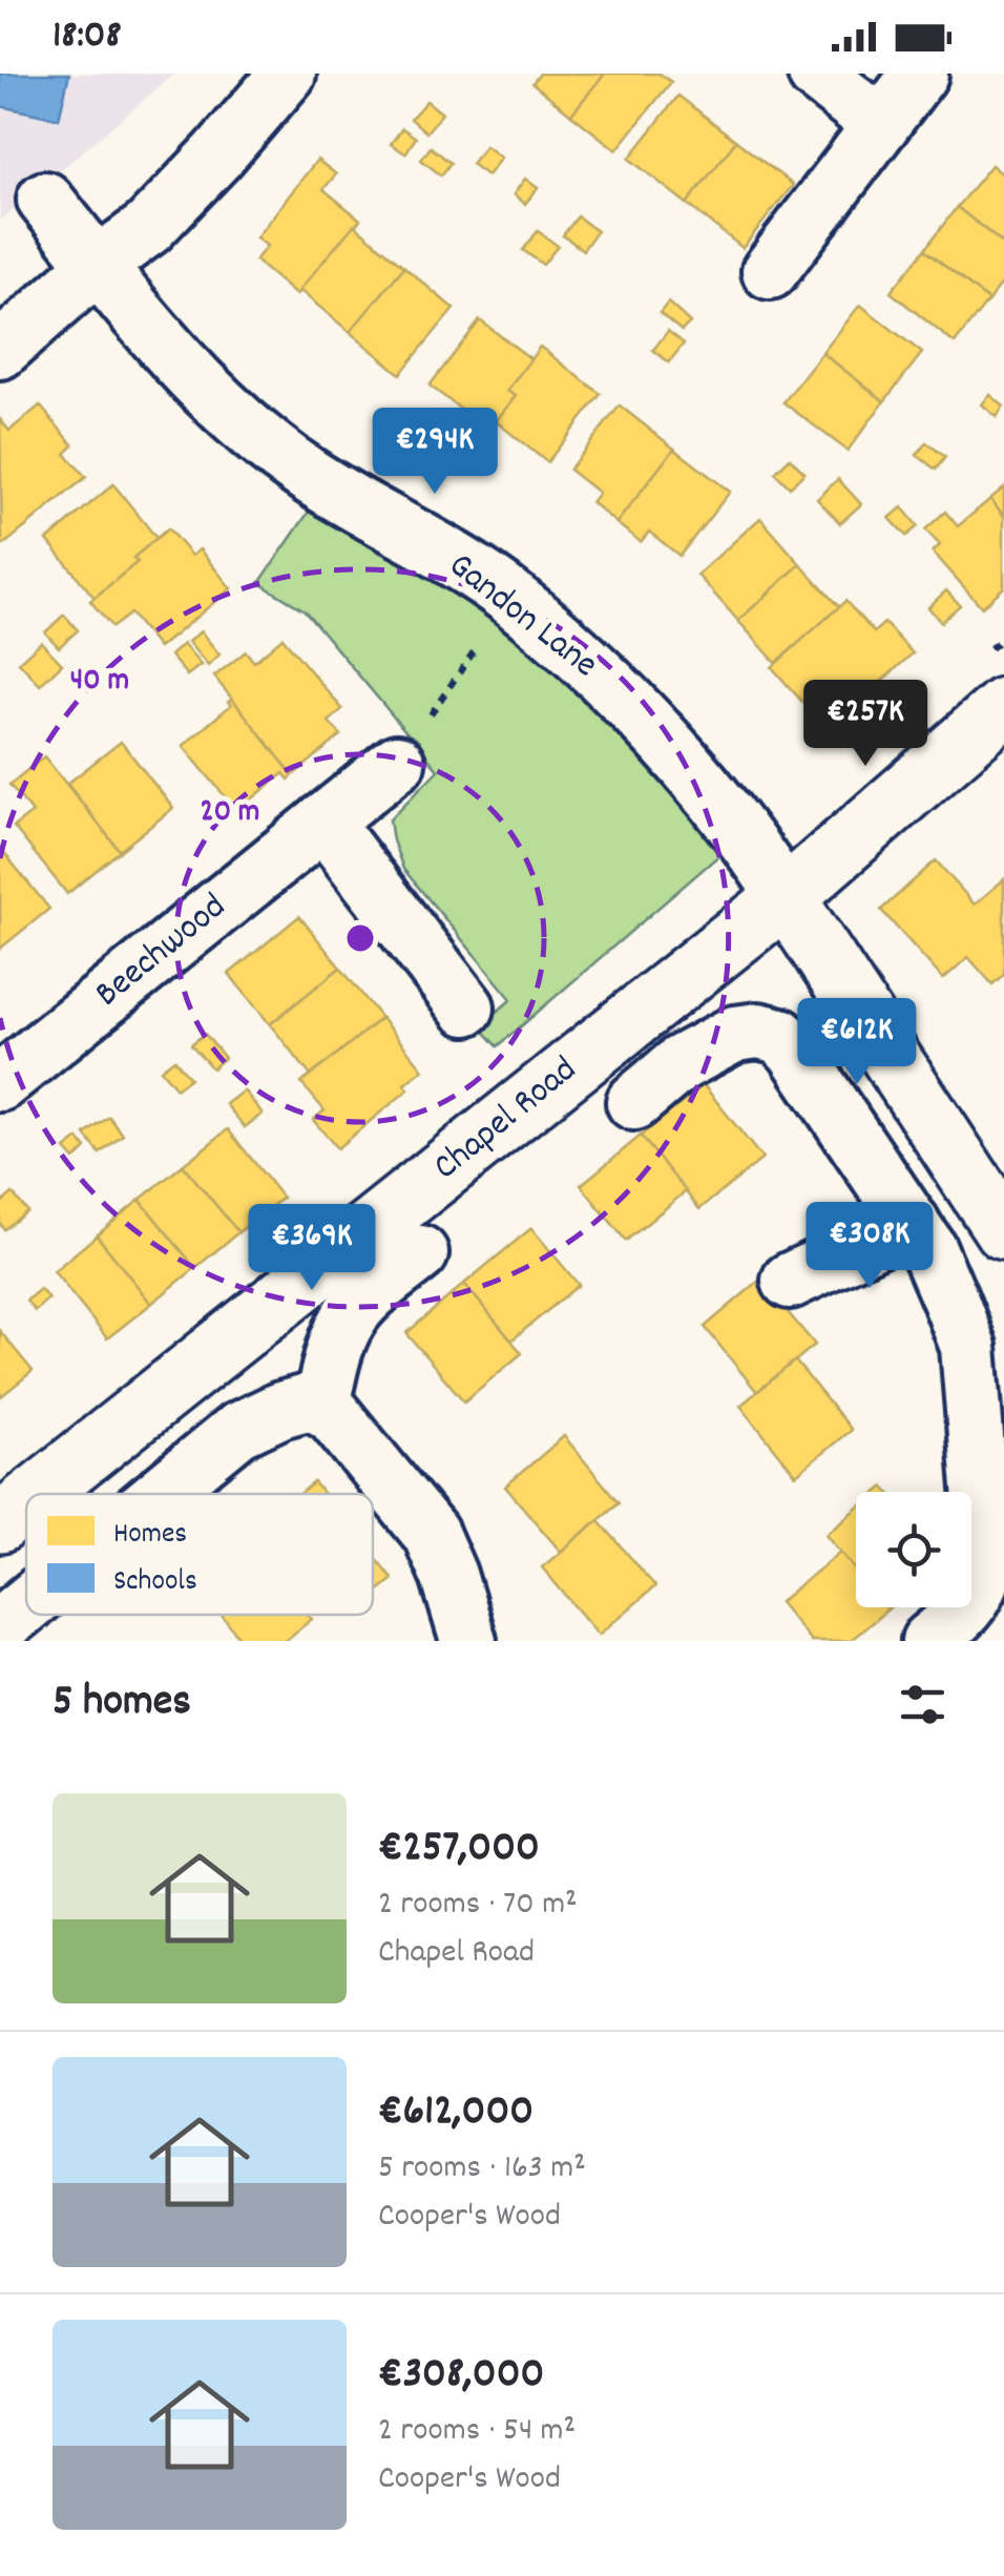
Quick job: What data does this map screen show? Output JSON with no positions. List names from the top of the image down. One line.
{"streets":{"street":["Gandon Lane","Beechwood","Chapel Road"]},"crossings":[["Gandon Lane","Chapel Road"]],"legend":["Homes","Schools"],"page":{"status":"18:08","price":["€294K","€257K","€612K","€308K","€369K"],"heading":"5 homes","list":[{"name":"€257,000","note":"2 rooms · 70 m² · Chapel Road"},{"name":"€612,000","note":"5 rooms · 163 m² · Cooper's Wood"},{"name":"€308,000","note":"2 rooms · 54 m² · Cooper's Wood"}]},"rings":["40 m","20 m"]}
